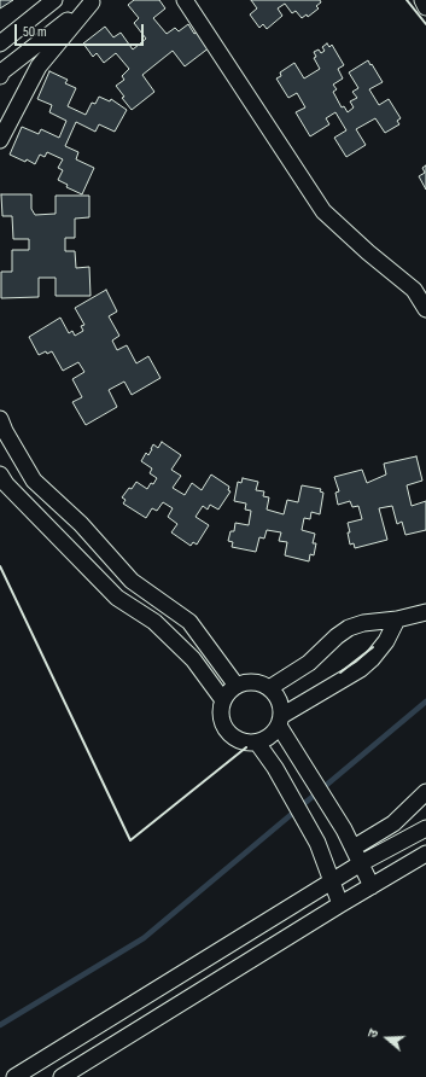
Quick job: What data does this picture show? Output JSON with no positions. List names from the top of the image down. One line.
{"scale_bar":"50 m","north":"left"}
